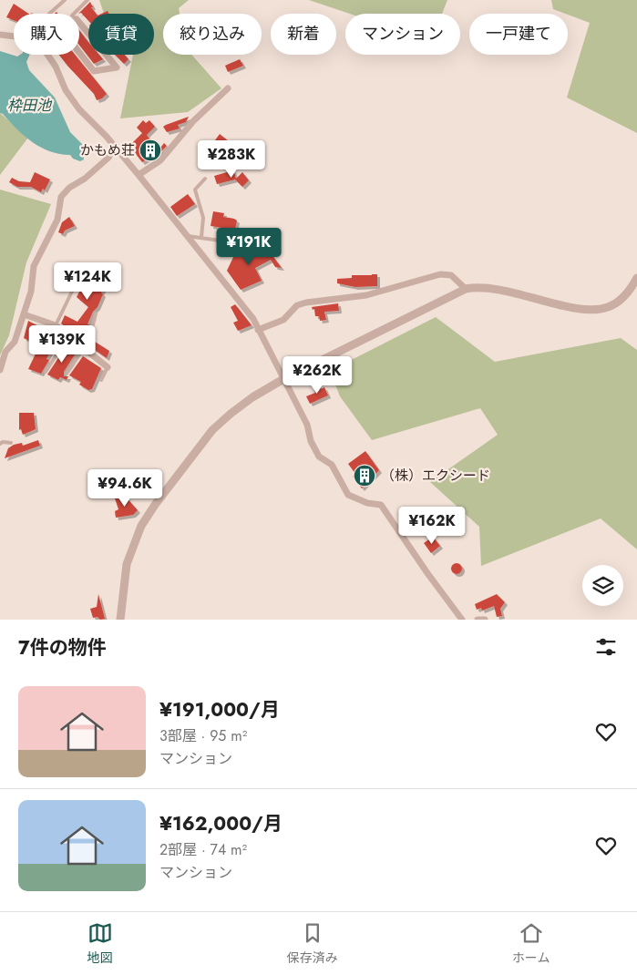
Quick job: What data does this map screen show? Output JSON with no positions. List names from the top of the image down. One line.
{"water":["枠田池"],"places":{"building":["かもめ荘","（株）エクシード"]},"page":{"chip":["購入","賃貸","絞り込み","新着","マンション","一戸建て"],"price":["¥283K","¥191K","¥124K","¥139K","¥262K","¥94.6K","¥162K"],"heading":"7件の物件","list":[{"name":"¥191,000/月","note":"3部屋 · 95 m² · マンション"},{"name":"¥162,000/月","note":"2部屋 · 74 m² · マンション"}],"tabs":["地図","保存済み","ホーム"]}}
